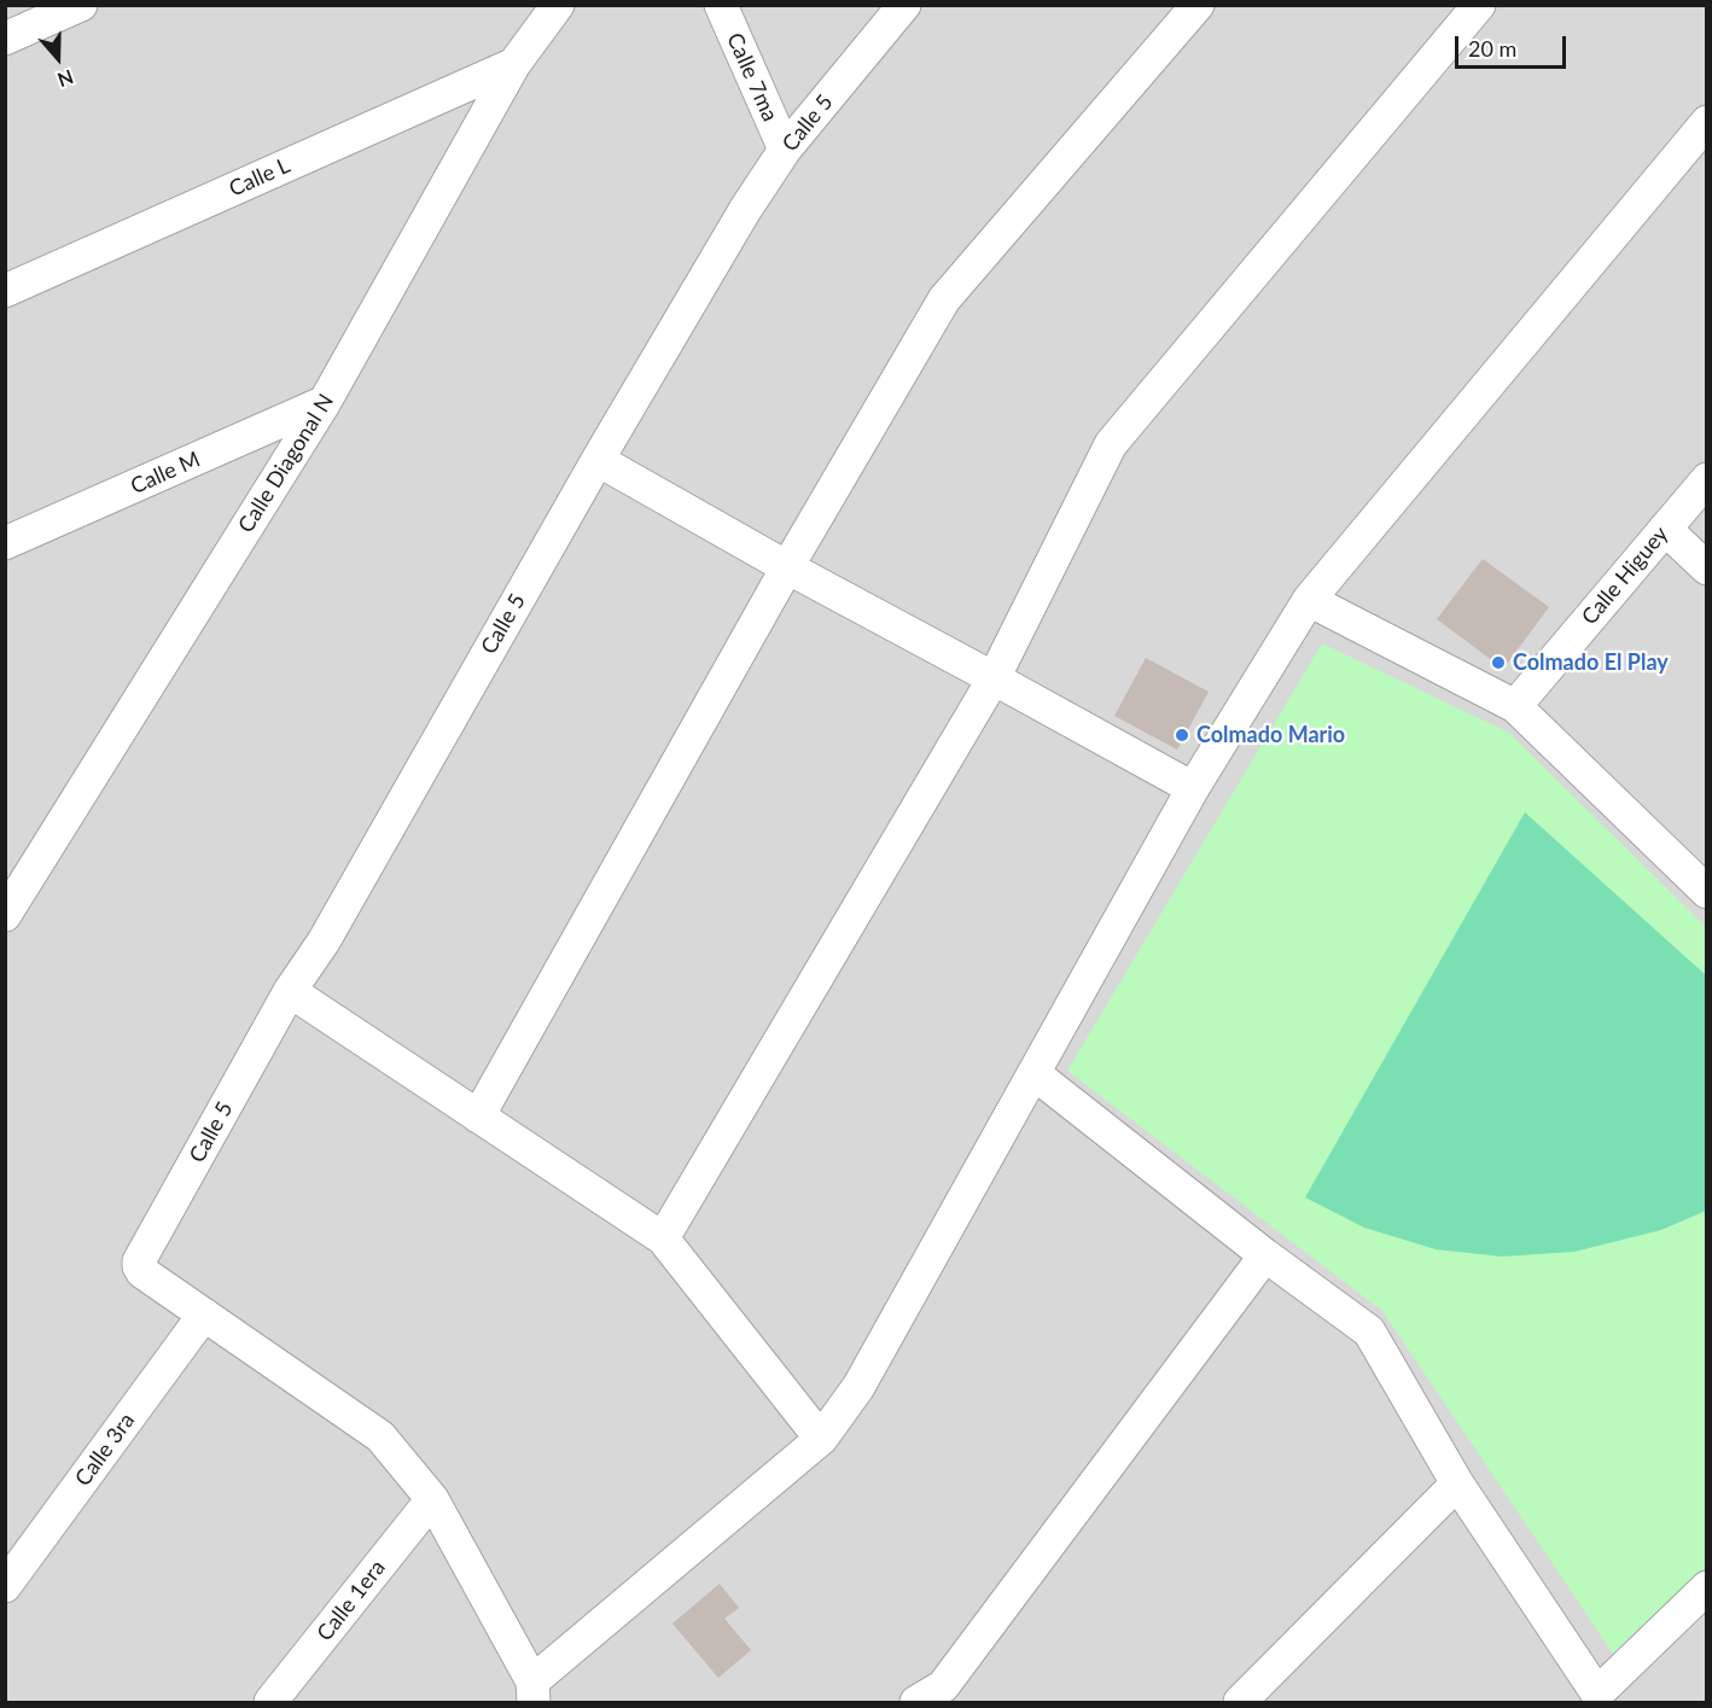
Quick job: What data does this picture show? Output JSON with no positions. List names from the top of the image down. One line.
{"streets":{"street":["Calle 7ma","Calle 5","Calle L","Calle Diagonal N","Calle M","Calle Higuey","Calle 3ra","Calle 1era"]},"crossings":[["Calle 7ma","Calle 5"],["Calle 5","Calle 3ra"],["Calle L","Calle Diagonal N"],["Calle Diagonal N","Calle M"]],"places":["Colmado El Play","Colmado Mario"],"scale_bar":"20 m","north":"bottom"}
